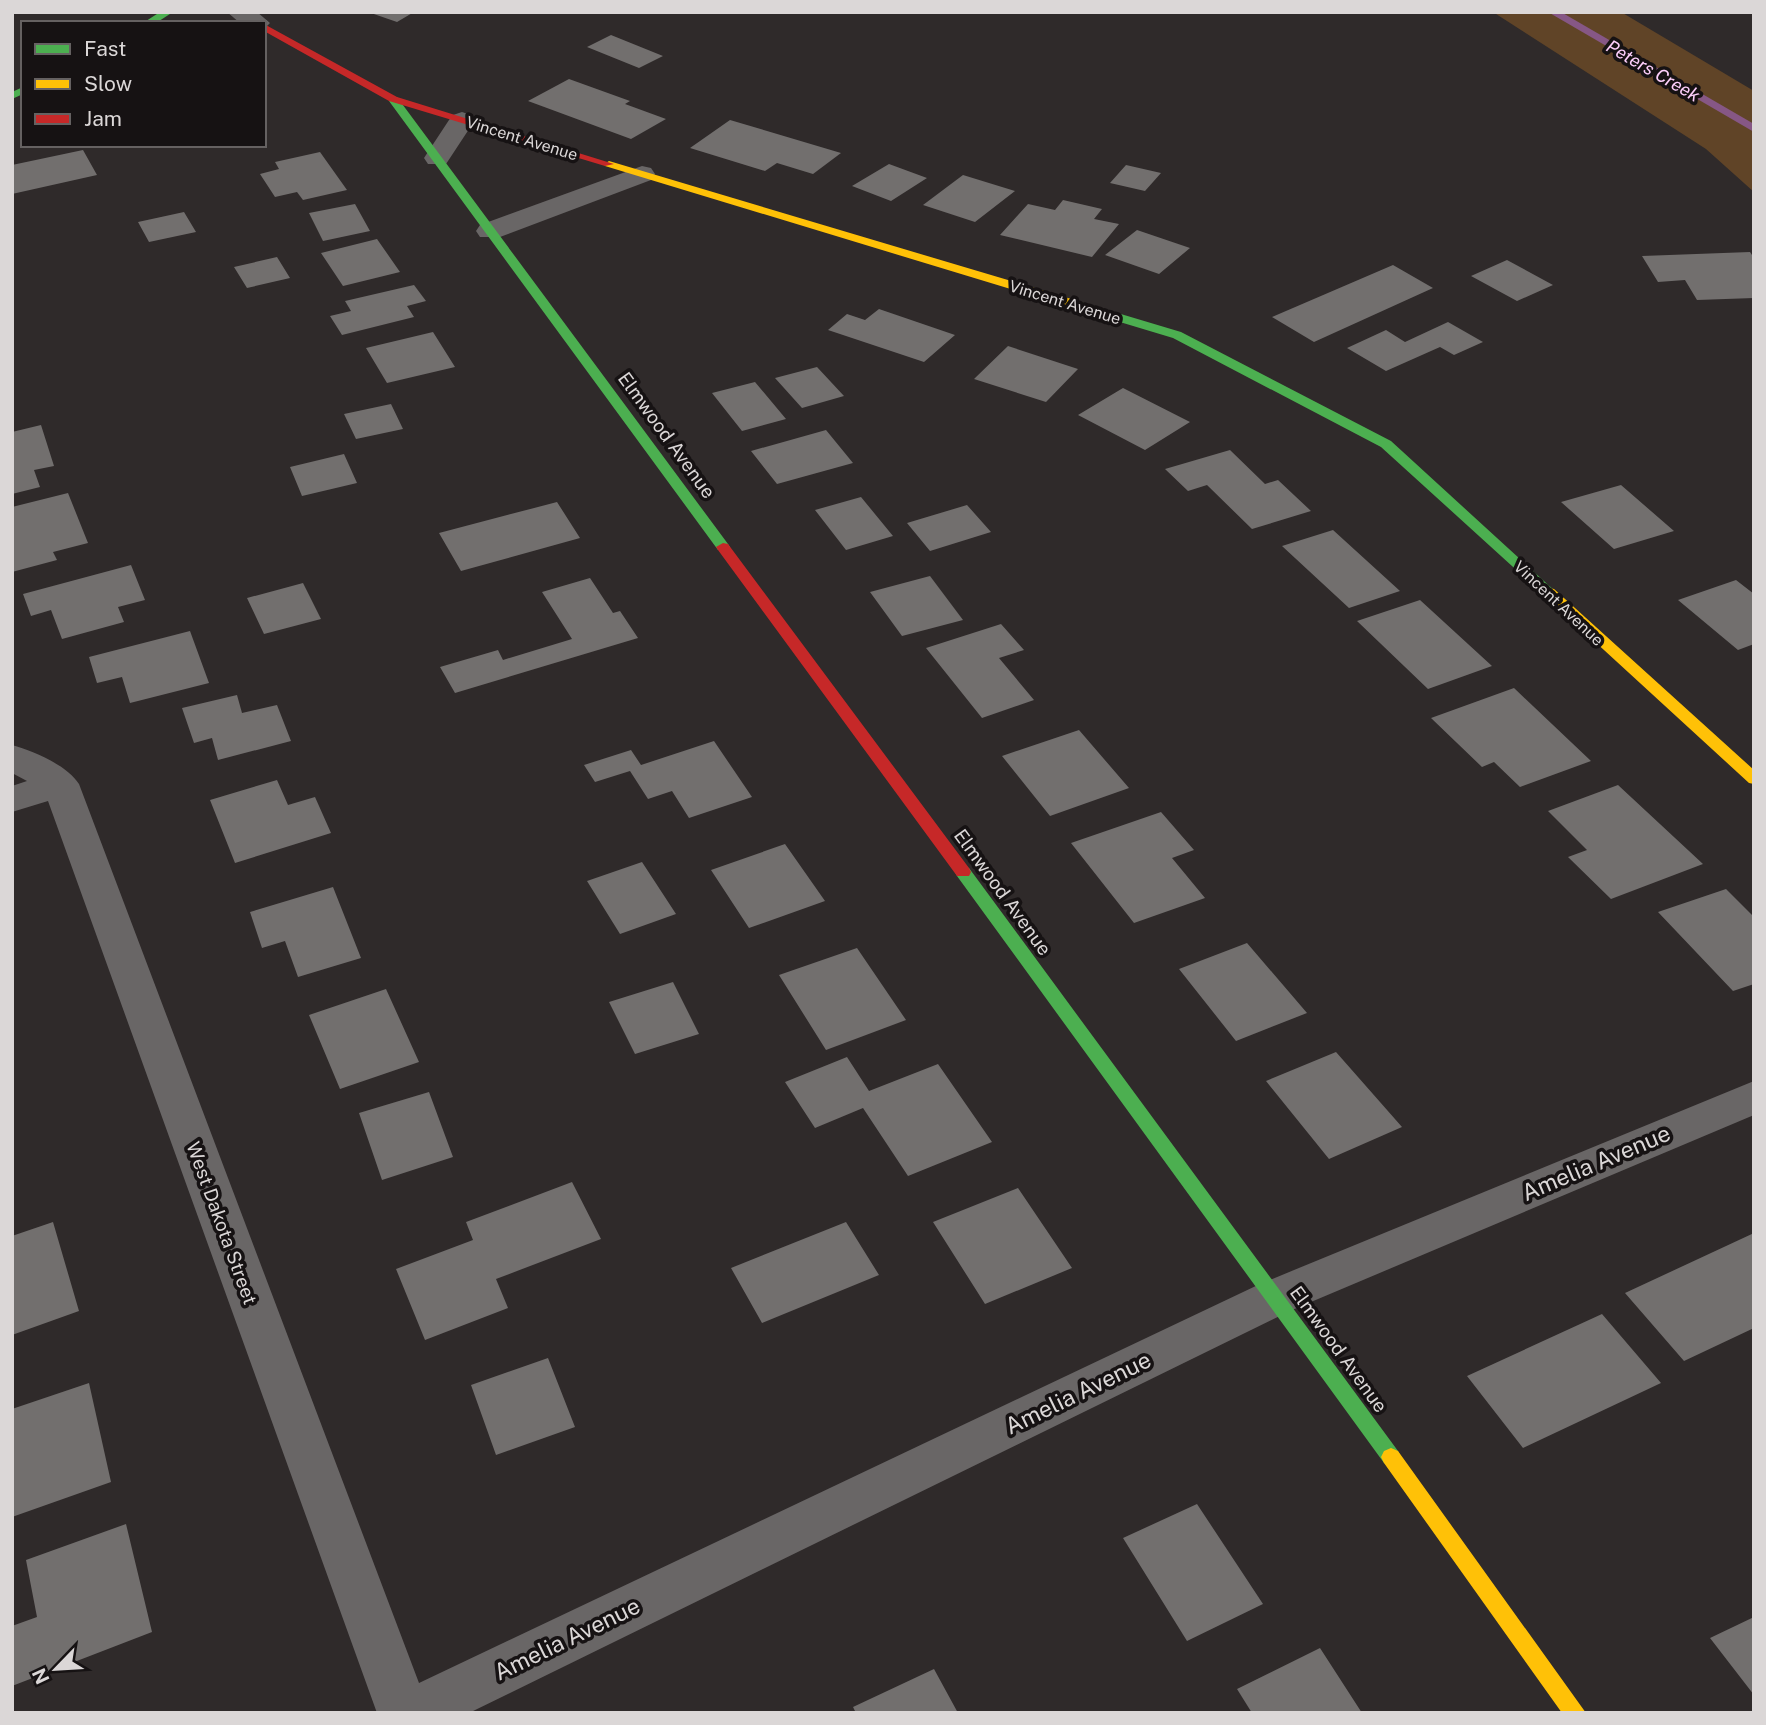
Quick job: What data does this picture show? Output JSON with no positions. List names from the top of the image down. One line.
{"streets":{"street":["Vincent Avenue","Elmwood Avenue","Amelia Avenue","West Dakota Street"]},"crossings":[["Vincent Avenue","Elmwood Avenue"],["Elmwood Avenue","Amelia Avenue"]],"water":["Peters Creek"],"legend":["Fast","Slow","Jam"],"north":"bottom left"}
